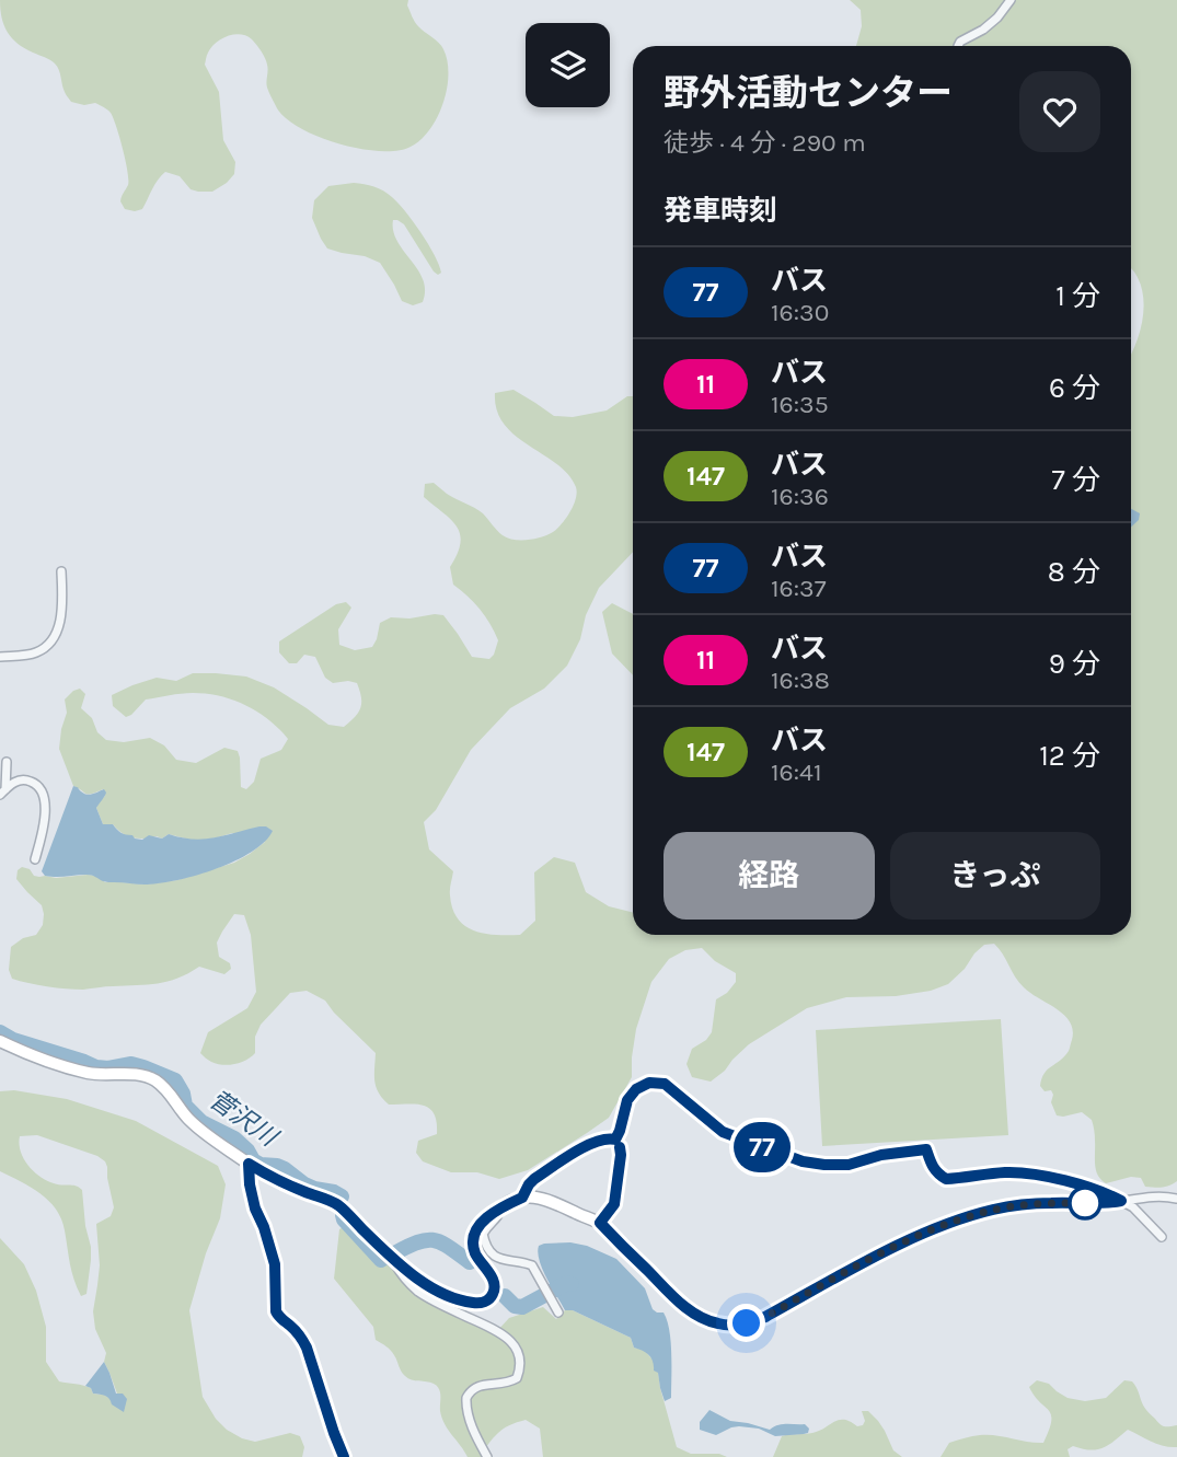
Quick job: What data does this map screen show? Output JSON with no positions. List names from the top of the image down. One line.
{"water":["菅沢川"],"lines":["bus line 77"],"page":{"on_map":"77","heading":[["野外活動センター","徒歩 · 4 分 · 290 m"],"発車時刻"],"list":[{"mark":"77","name":"バス","note":"16:30","value":"1 分"},{"mark":"11","name":"バス","note":"16:35","value":"6 分"},{"mark":"147","name":"バス","note":"16:36","value":"7 分"},{"mark":"77","name":"バス","note":"16:37","value":"8 分"},{"mark":"11","name":"バス","note":"16:38","value":"9 分"},{"mark":"147","name":"バス","note":"16:41","value":"12 分"}],"buttons":["経路","きっぷ"]}}
